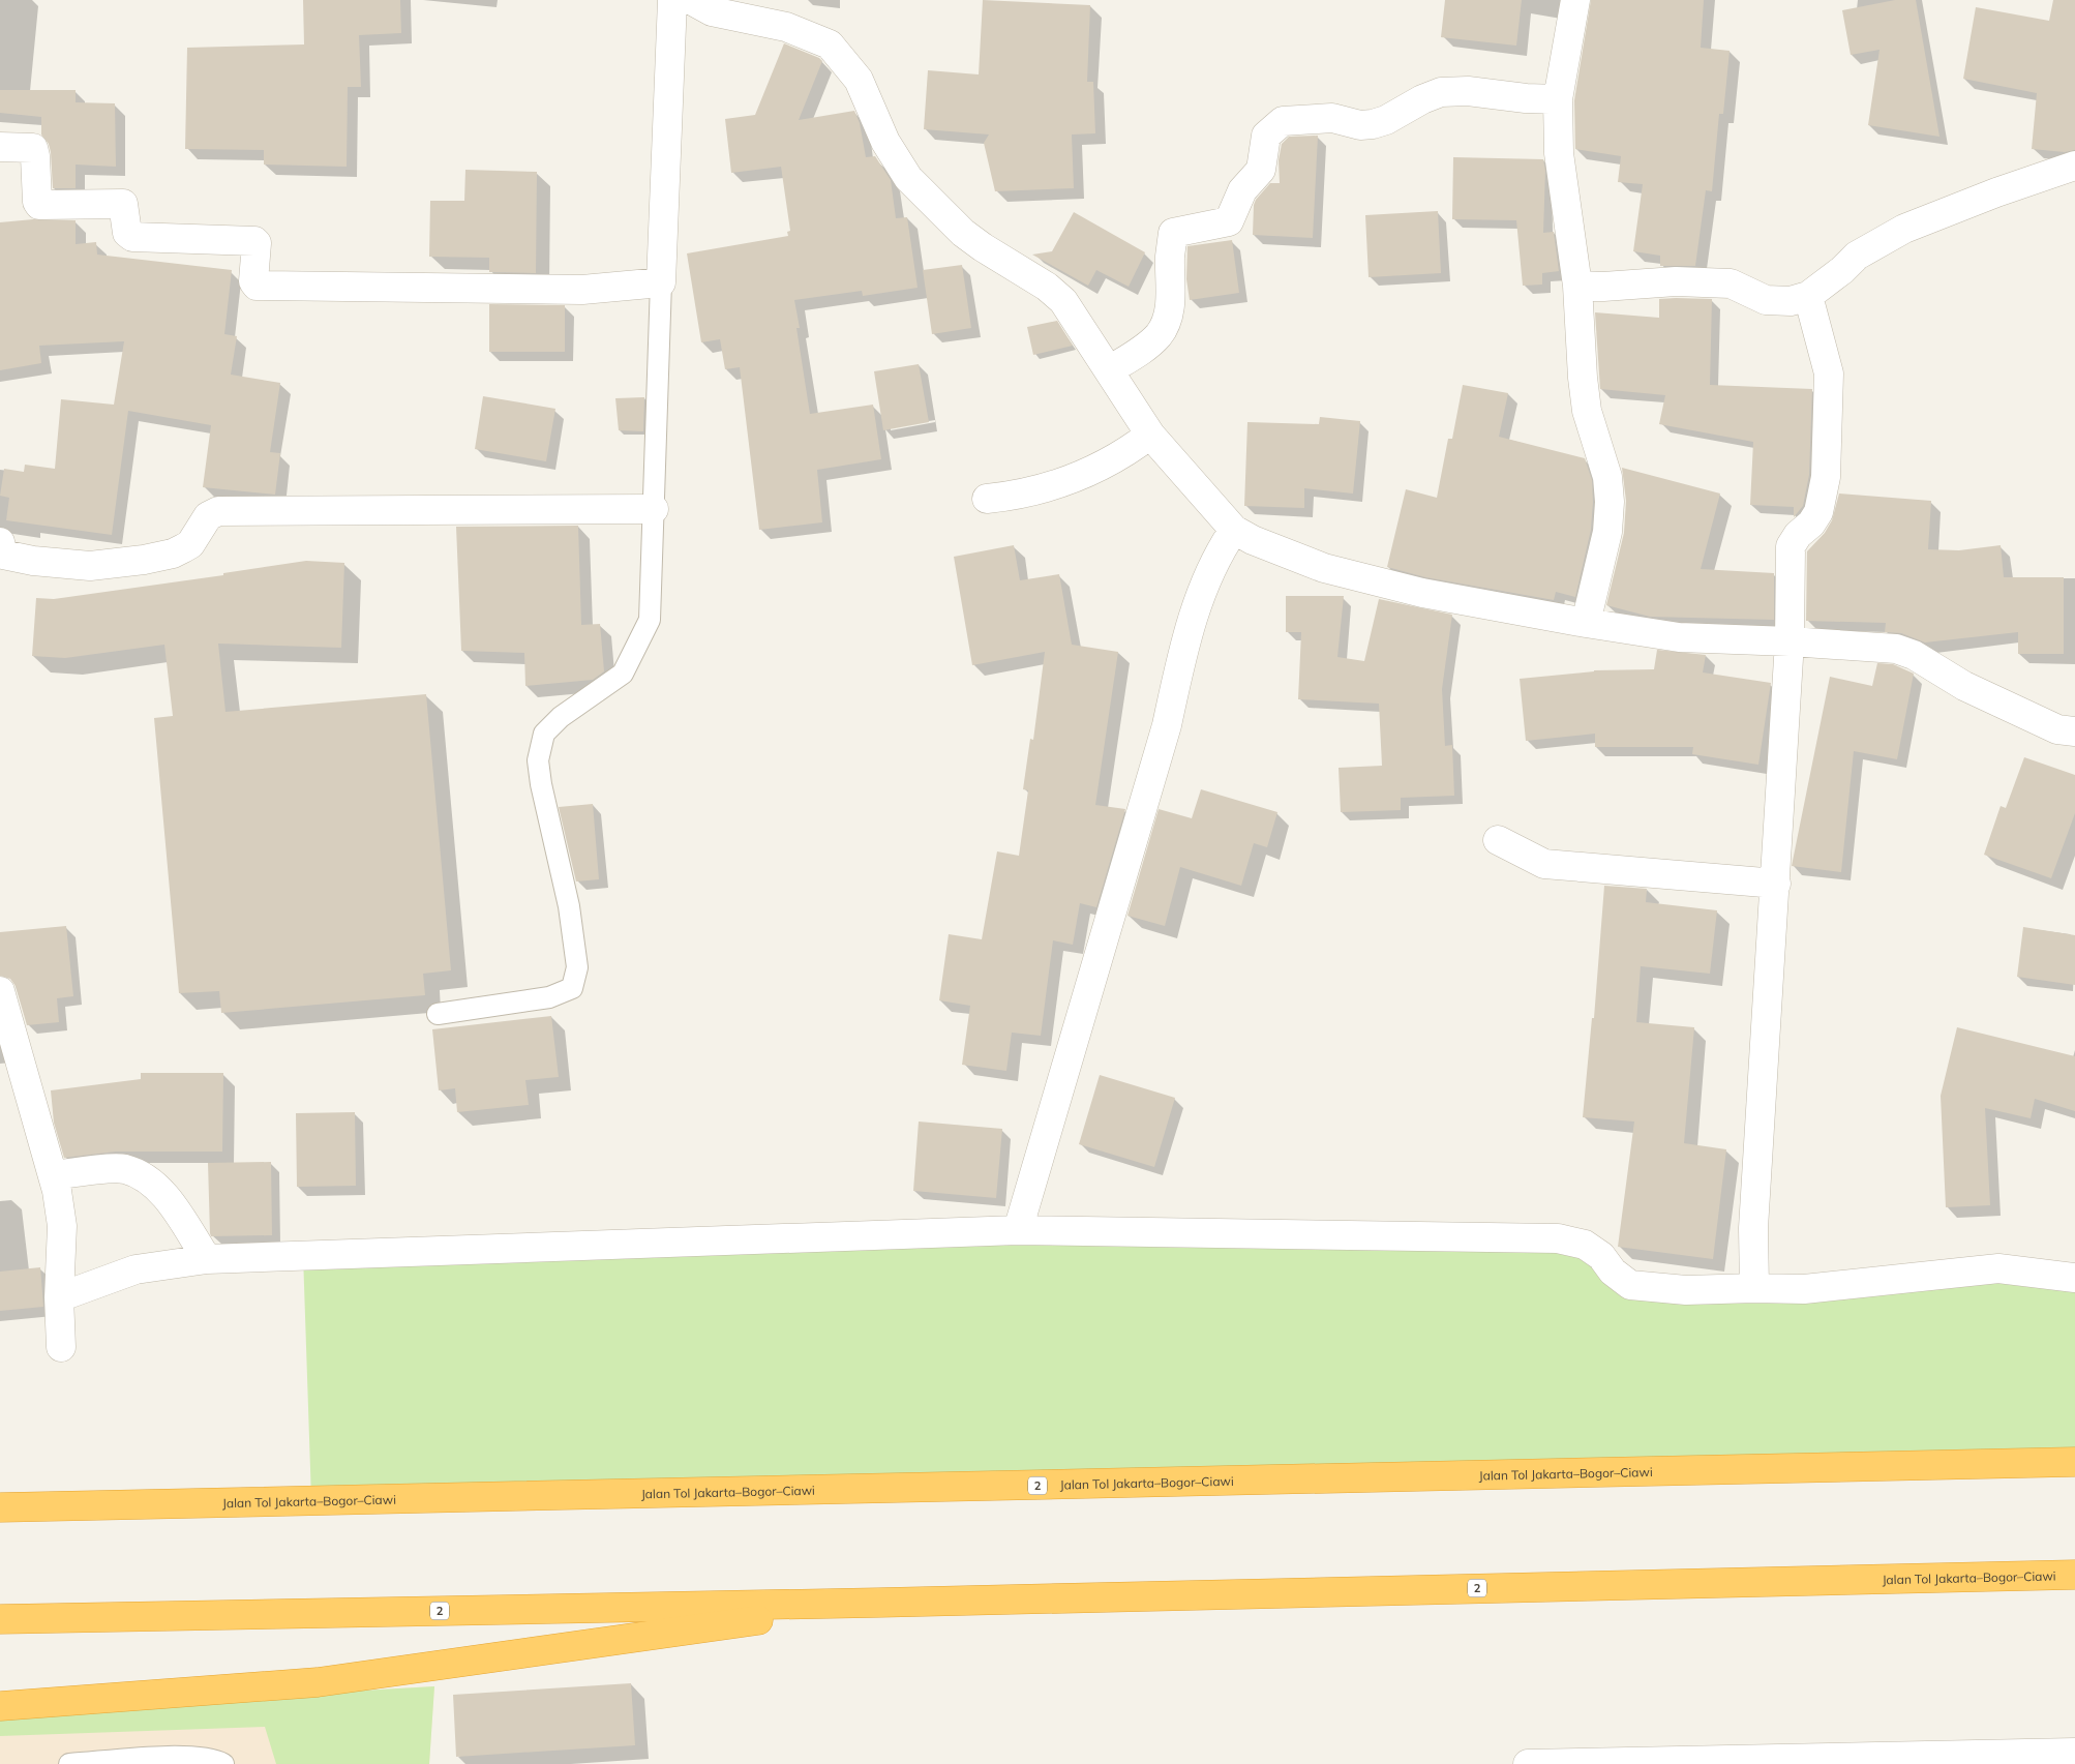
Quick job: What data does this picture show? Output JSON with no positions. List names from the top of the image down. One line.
{"streets":{"highway":["Jalan Tol Jakarta–Bogor–Ciawi","2"]}}
